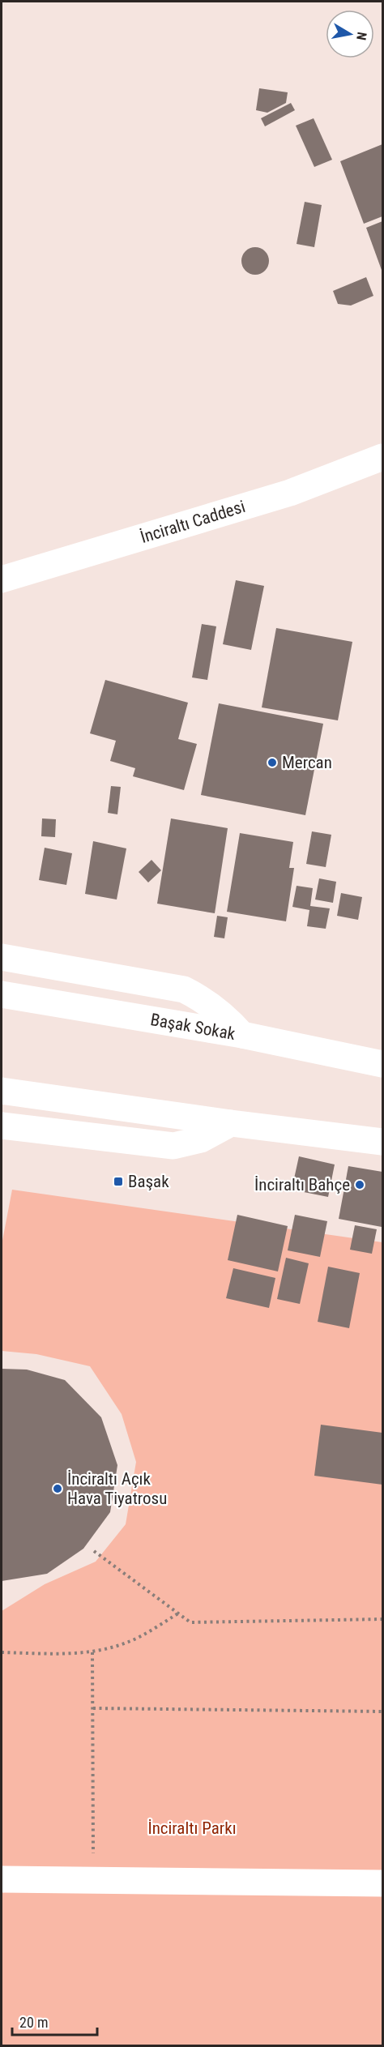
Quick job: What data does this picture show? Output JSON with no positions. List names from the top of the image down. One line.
{"streets":{"street":["İnciraltı Caddesi","Başak Sokak"]},"parks":["İnciraltı Parkı"],"places":{"other":["Mercan","İnciraltı Bahçe","İnciraltı Açık Hava Tiyatrosu"],"transit":["Başak"]},"scale_bar":"20 m","north":"right"}
